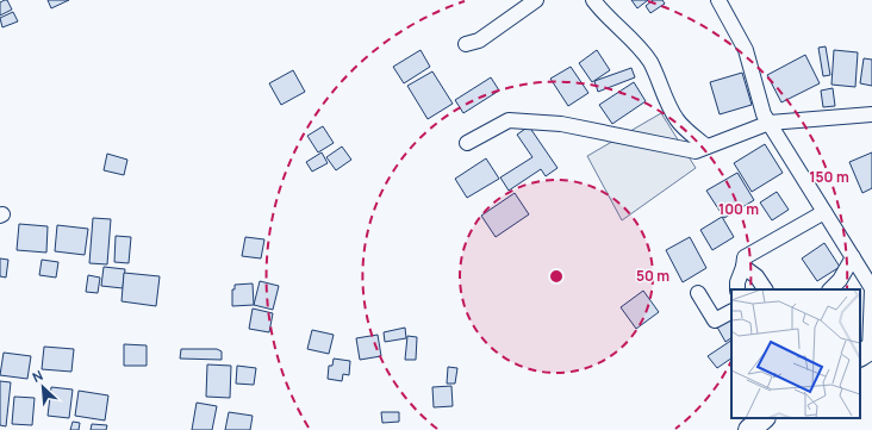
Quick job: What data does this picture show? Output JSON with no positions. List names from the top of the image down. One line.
{"north":"top left","rings":["150 m","100 m","50 m"]}
